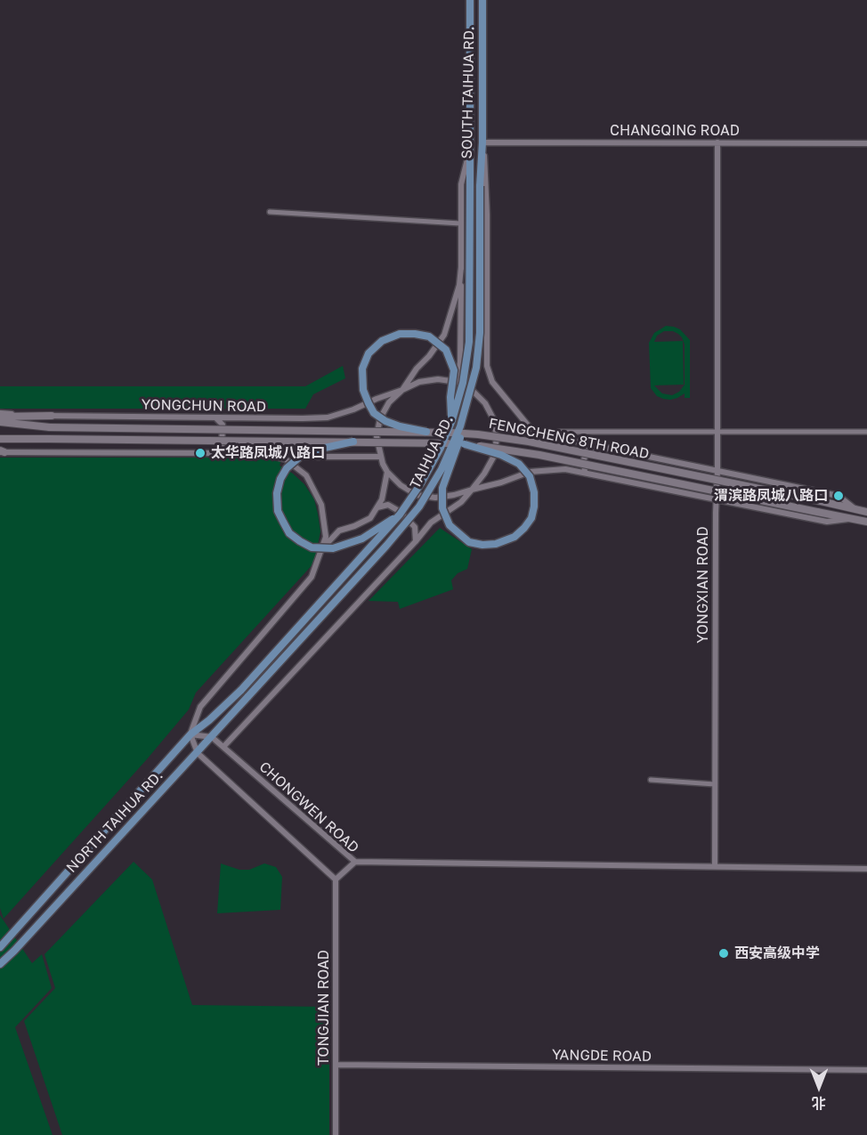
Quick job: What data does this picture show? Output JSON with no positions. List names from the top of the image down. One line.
{"streets":{"main road":["SOUTH TAIHUA RD.","FENGCHENG 8TH ROAD","TAIHUA RD.","NORTH TAIHUA RD."],"street":["CHANGQING ROAD","YONGCHUN ROAD","YONGXIAN ROAD","CHONGWEN ROAD","TONGJIAN ROAD","YANGDE ROAD"]},"crossings":[["SOUTH TAIHUA RD.","CHANGQING ROAD"],["SOUTH TAIHUA RD.","TAIHUA RD."],["CHANGQING ROAD","YONGXIAN ROAD"],["YONGCHUN ROAD","FENGCHENG 8TH ROAD"],["FENGCHENG 8TH ROAD","YONGXIAN ROAD"],["TAIHUA RD.","NORTH TAIHUA RD."],["CHONGWEN ROAD","NORTH TAIHUA RD."],["CHONGWEN ROAD","TONGJIAN ROAD"],["TONGJIAN ROAD","YANGDE ROAD"]],"places":["太华路凤城八路口","渭滨路凤城八路口","西安高级中学"],"north":"bottom"}
